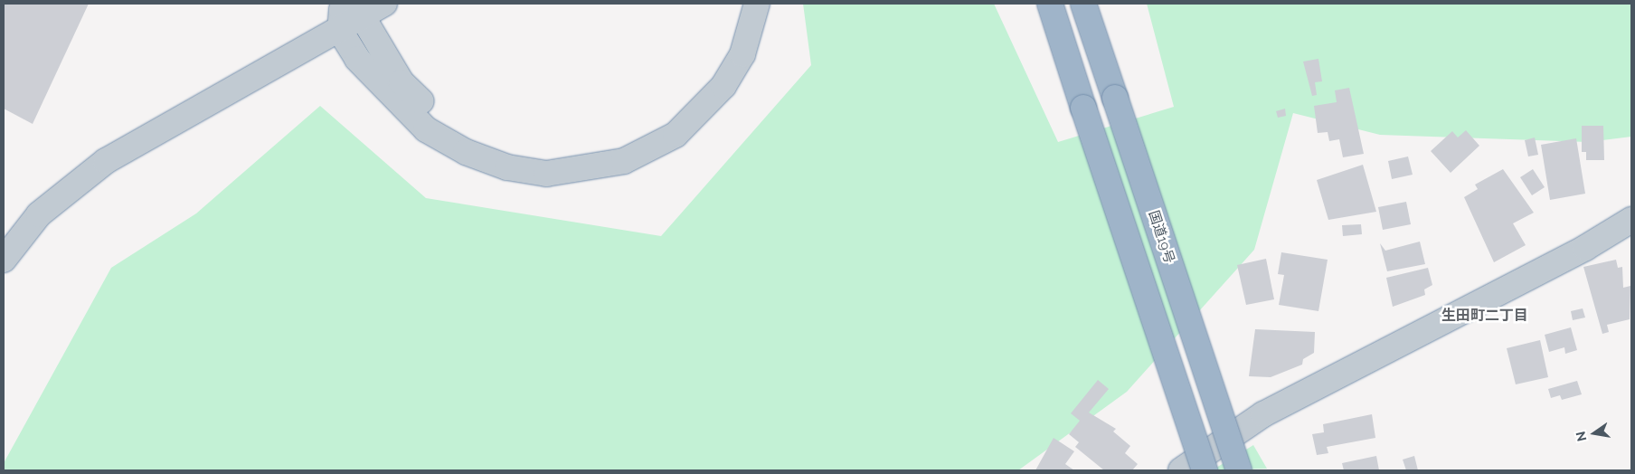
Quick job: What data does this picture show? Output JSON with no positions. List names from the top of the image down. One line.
{"streets":{"highway":["国道19号"]},"districts":["生田町二丁目"],"north":"left"}
